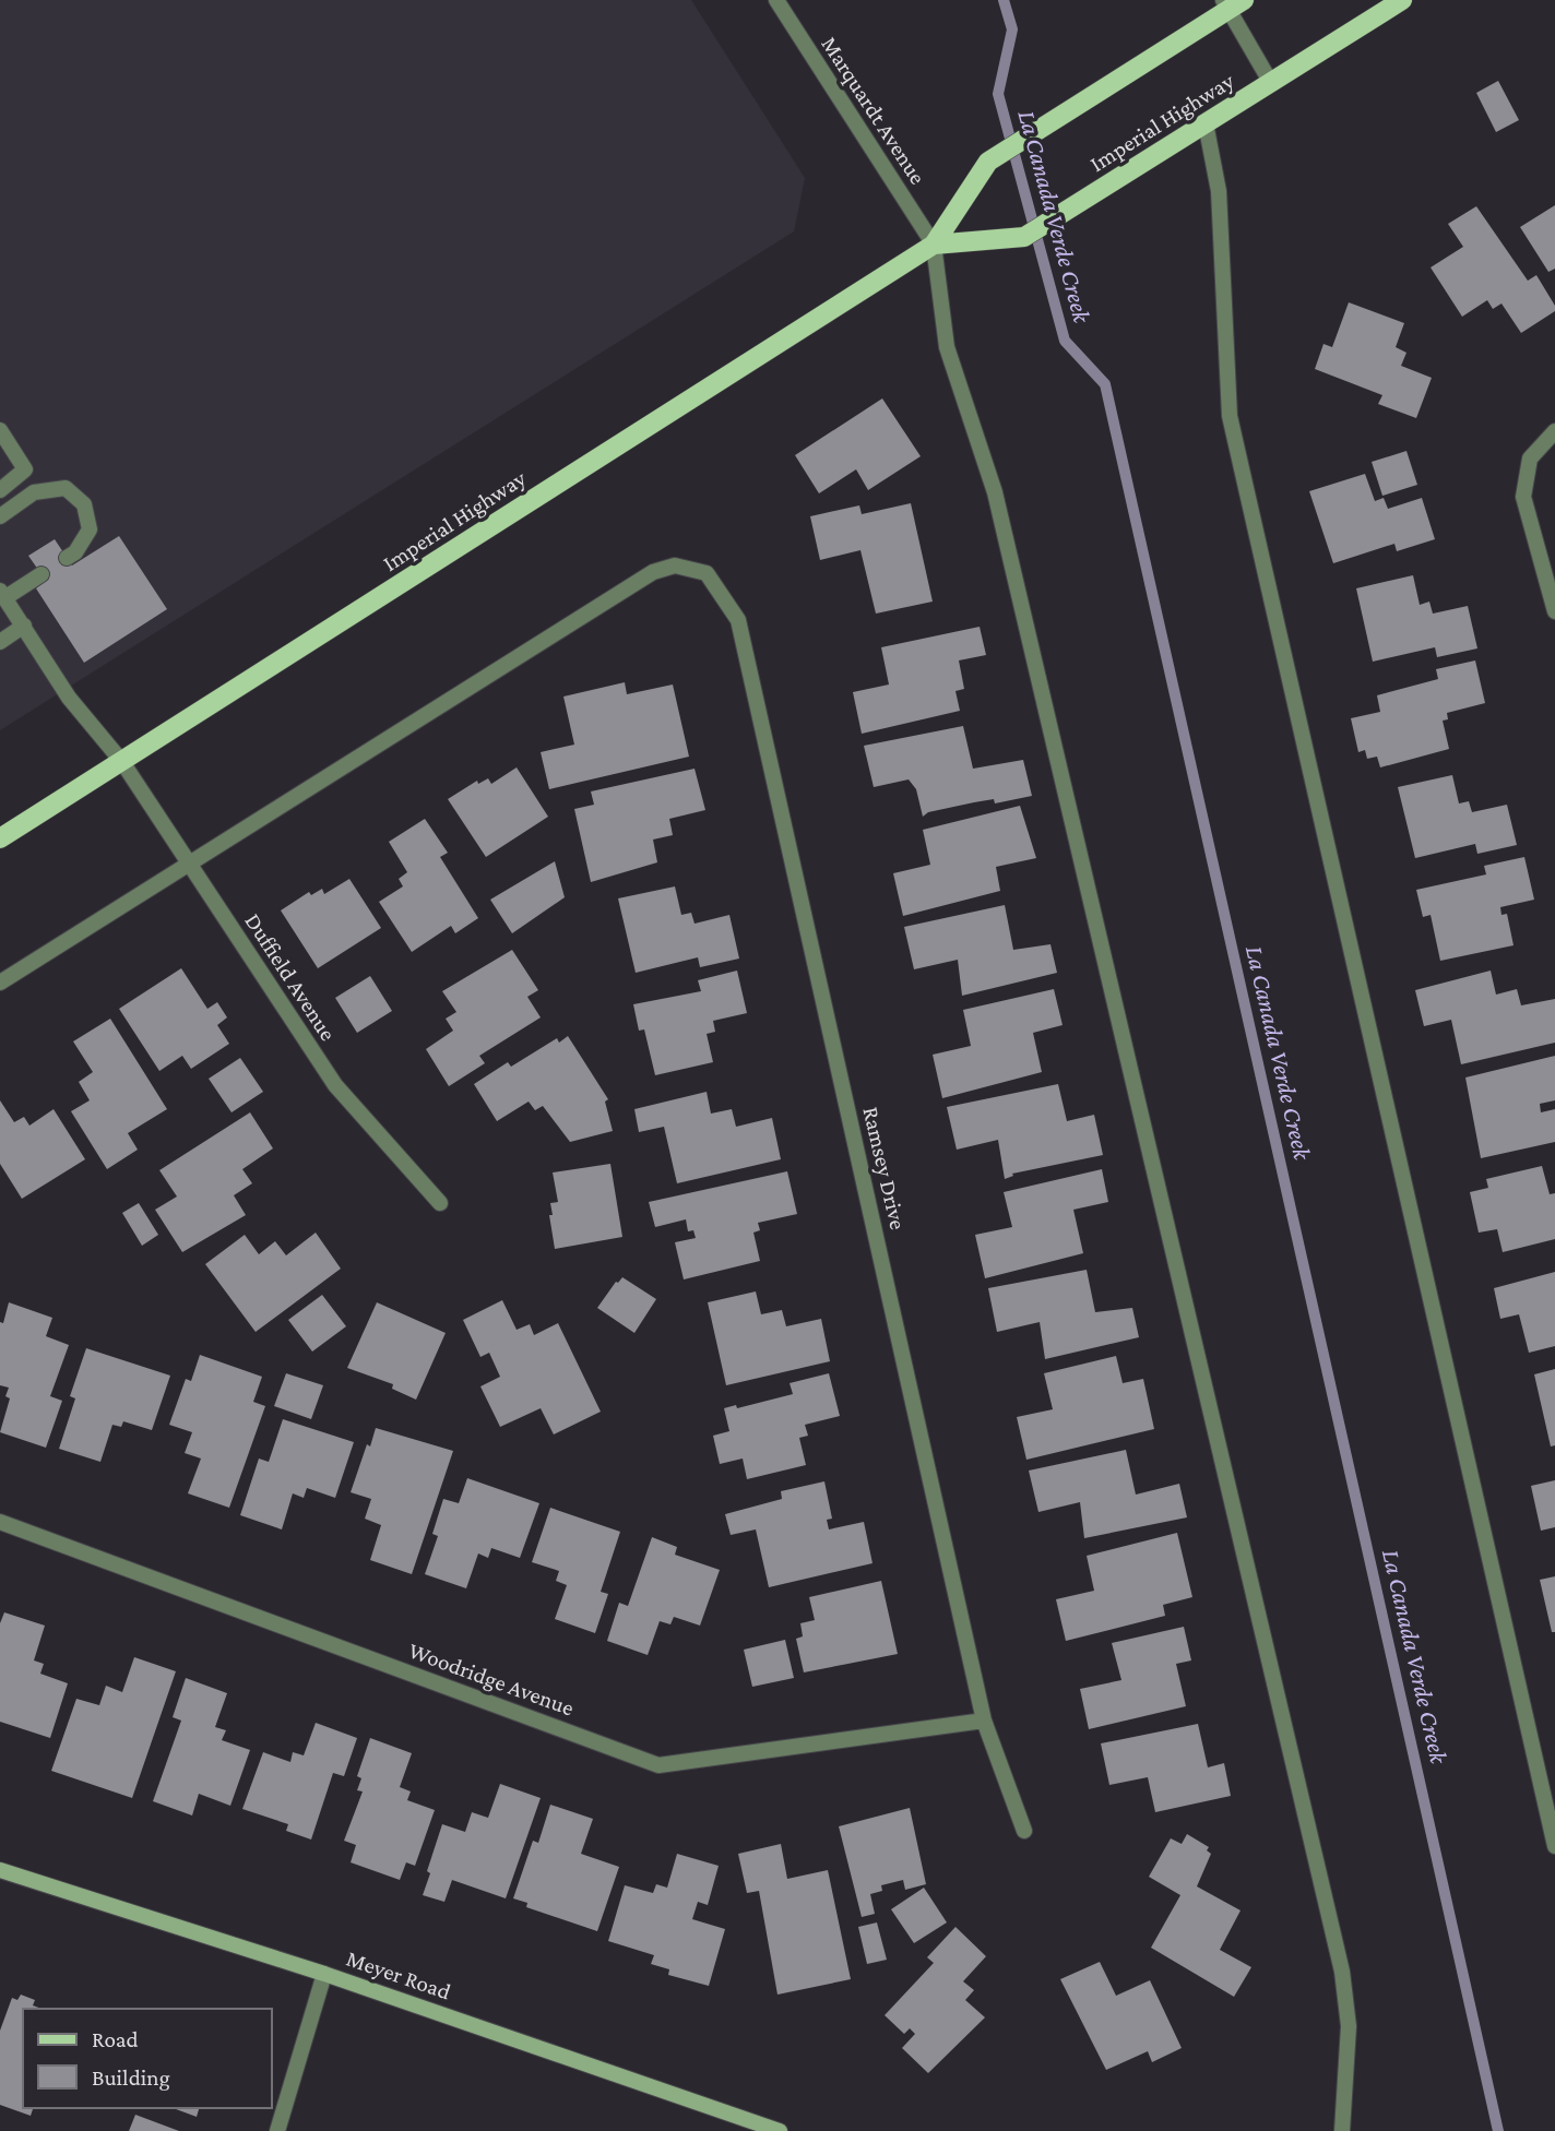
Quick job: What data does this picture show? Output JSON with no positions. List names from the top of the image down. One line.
{"streets":{"main road":["Imperial Highway","Meyer Road"],"street":["Marquardt Avenue","Duffield Avenue","Ramsey Drive","Woodridge Avenue"]},"crossings":[["Marquardt Avenue","Imperial Highway"],["Imperial Highway","Duffield Avenue"],["Duffield Avenue","Ramsey Drive"],["Ramsey Drive","Woodridge Avenue"]],"water":["La Canada Verde Creek"],"legend":["Road","Building"]}
